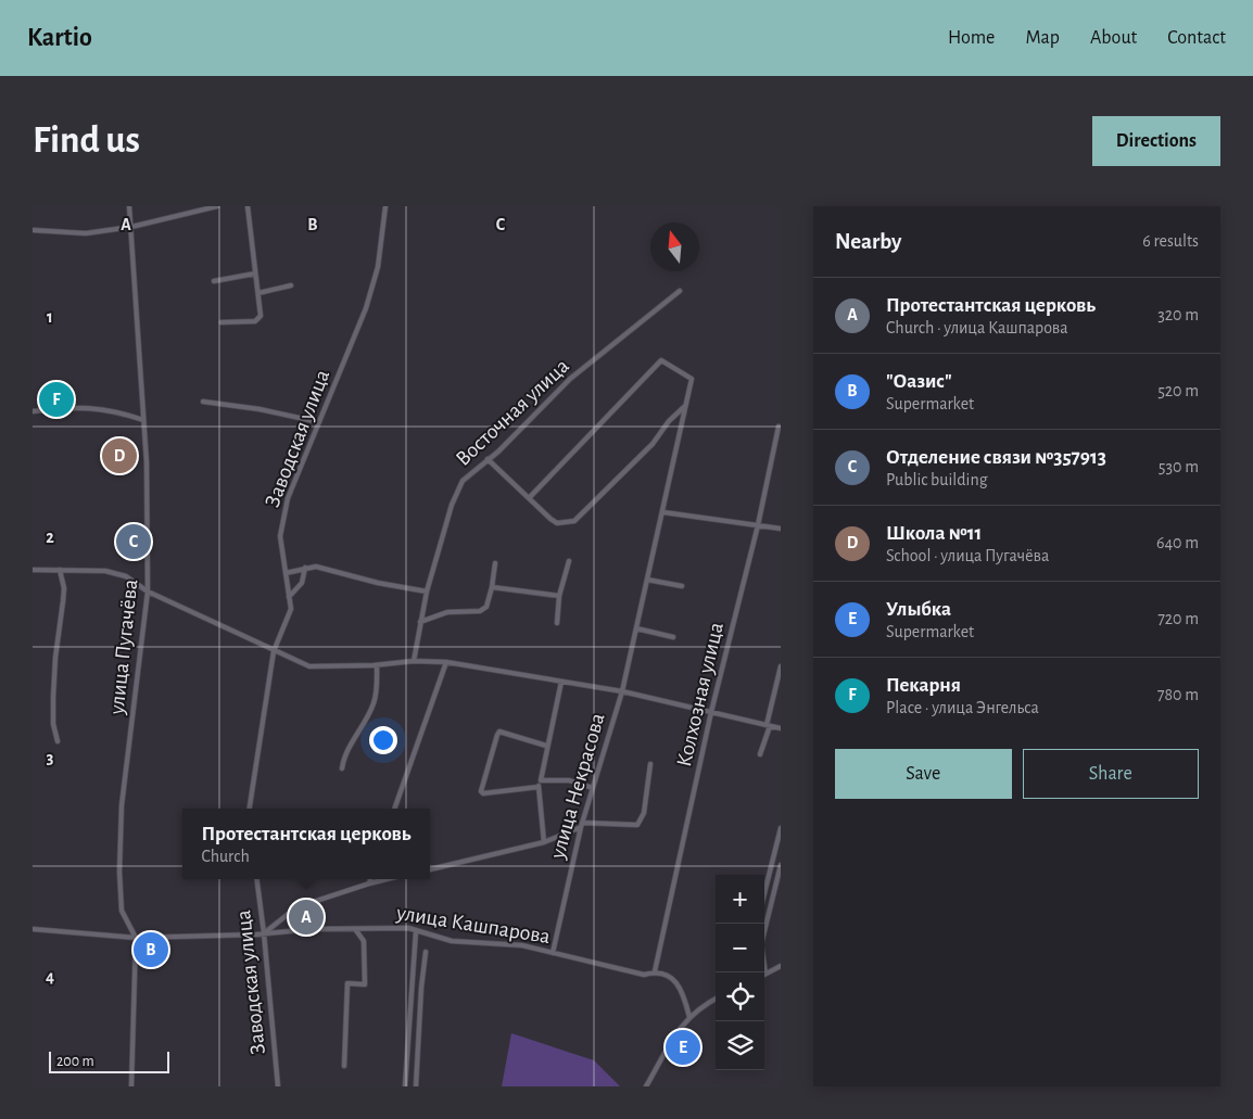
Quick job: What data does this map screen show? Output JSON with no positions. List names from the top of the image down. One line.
{"streets":{"street":["Восточная улица","Заводская улица","улица Пугачёва","Колхозная улица","улица Некрасова","улица Кашпарова"]},"crossings":[["Заводская улица","улица Кашпарова"],["улица Пугачёва","улица Кашпарова"],["Колхозная улица","улица Кашпарова"],["улица Некрасова","улица Кашпарова"]],"scale_bar":"200 m","north":"top","page":{"header":"Kartio","nav":["Home","Map","About","Contact"],"buttons":["Directions",["Save","Share"]],"title":"Find us","heading":["Nearby","6 results"],"list":[{"mark":"A","name":"Протестантская церковь","note":"Church · улица Кашпарова","value":"320 m"},{"mark":"B","name":"\"Оазис\"","note":"Supermarket","value":"520 m"},{"mark":"C","name":"Отделение связи №357913","note":"Public building","value":"530 m"},{"mark":"D","name":"Школа №11","note":"School · улица Пугачёва","value":"640 m"},{"mark":"E","name":"Улыбка","note":"Supermarket","value":"720 m"},{"mark":"F","name":"Пекарня","note":"Place · улица Энгельса","value":"780 m"}],"pins":["F","D","C","A","B","E"],"popup":["Протестантская церковь","Church"],"map_buttons":["+","−"],"scale":"200 m"},"grid":{"columns":["A","B","C"],"rows":["1","2","3","4"]}}
